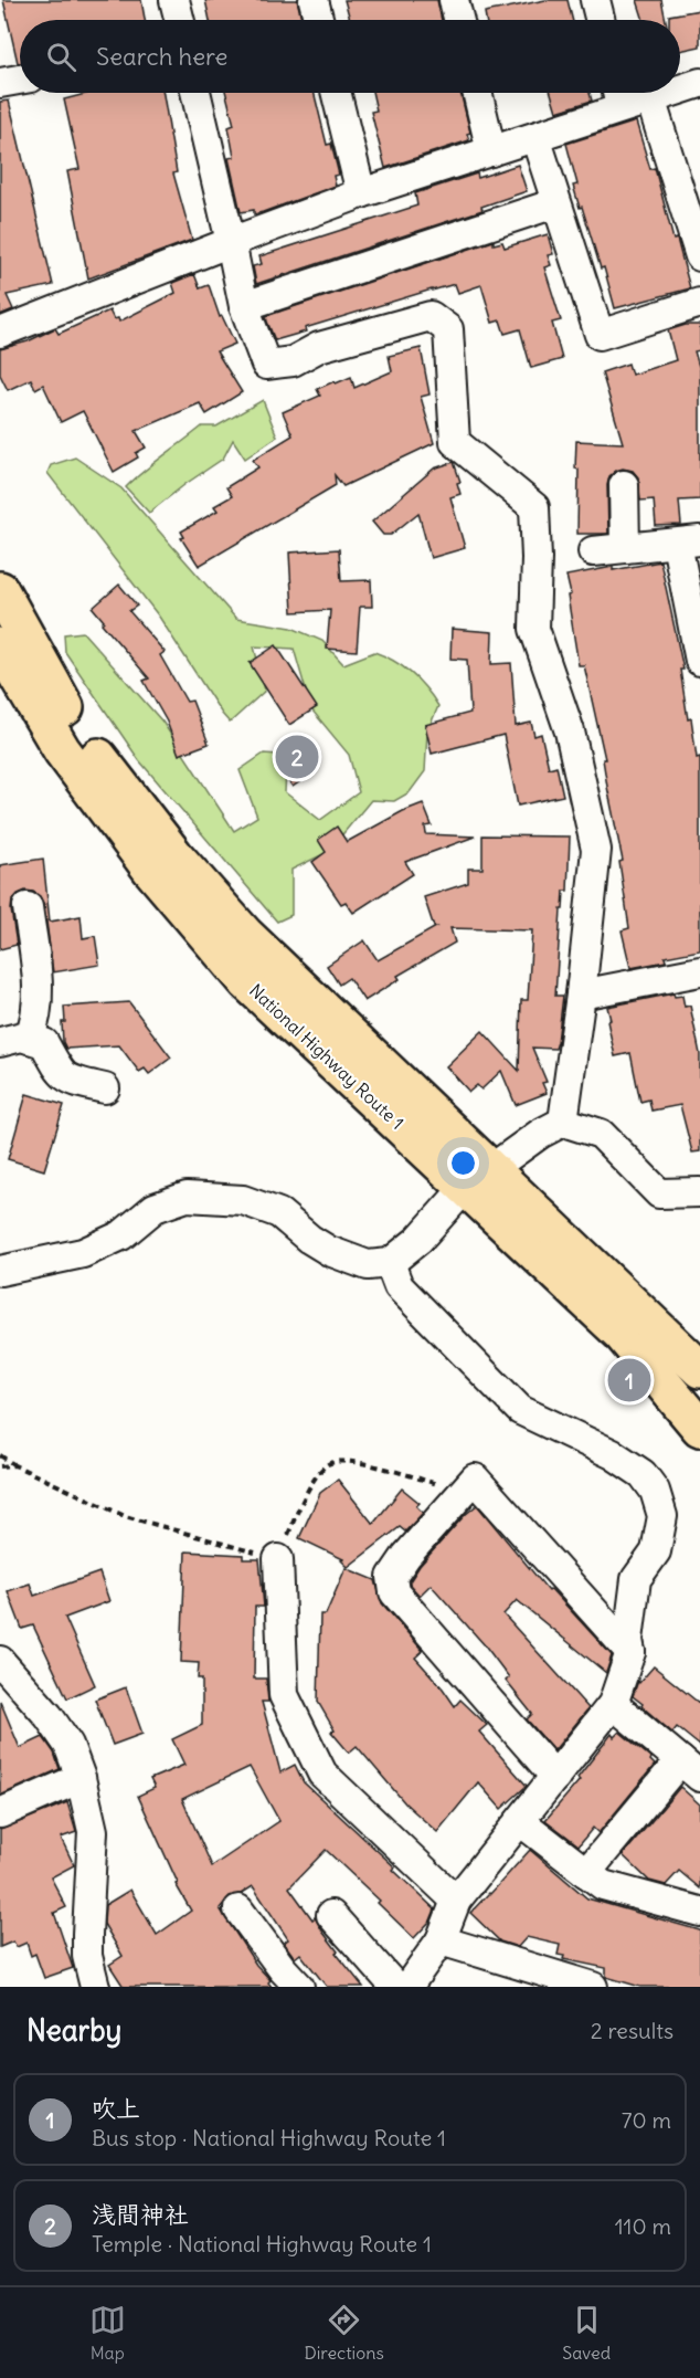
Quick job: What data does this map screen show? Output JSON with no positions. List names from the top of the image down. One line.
{"streets":{"highway":["National Highway Route 1"]},"page":{"search":"Search here","pins":["2","1"],"heading":["Nearby","2 results"],"list":[{"mark":"1","name":"吹上","note":"Bus stop · National Highway Route 1","value":"70 m"},{"mark":"2","name":"浅間神社","note":"Temple · National Highway Route 1","value":"110 m"}],"nav":["Map","Directions","Saved"]}}
